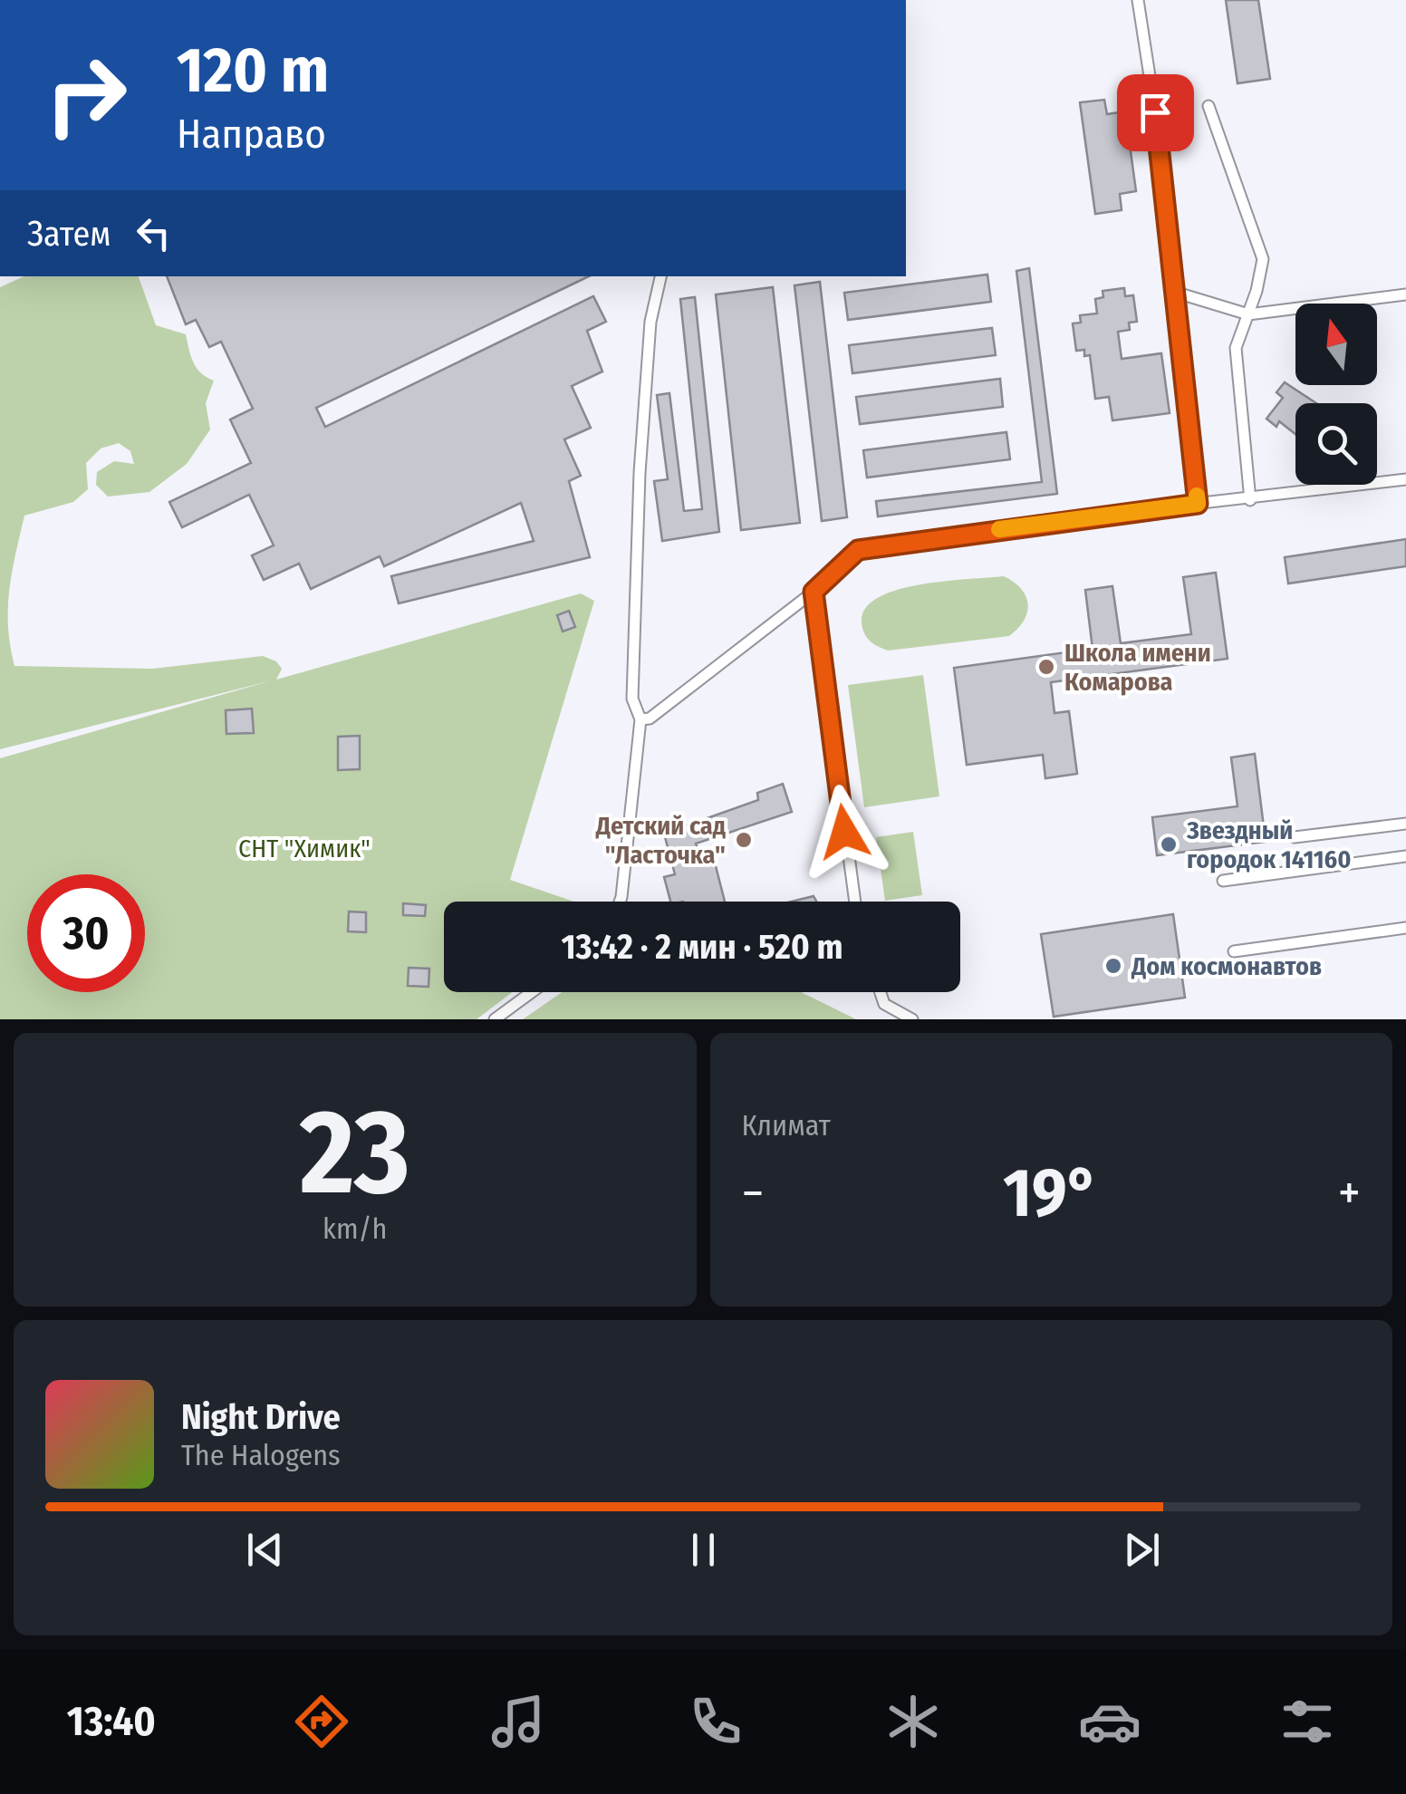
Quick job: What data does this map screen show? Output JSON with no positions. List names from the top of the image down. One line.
{"parks":["СНТ \"Химик\""],"places":["Школа имени Комарова","Детский сад \"Ласточка\"","Звездный городок 141160","Дом космонавтов"],"north":"top","page":{"turn":["120 m","Направо"],"then":"Затем","limit":"30","trip":"13:42 · 2 мин · 520 m","tile":[["23","km/h"],"Климат"],"heat":["−","19°","+"],"song":["Night Drive","The Halogens"],"tabs":"13:40"}}
